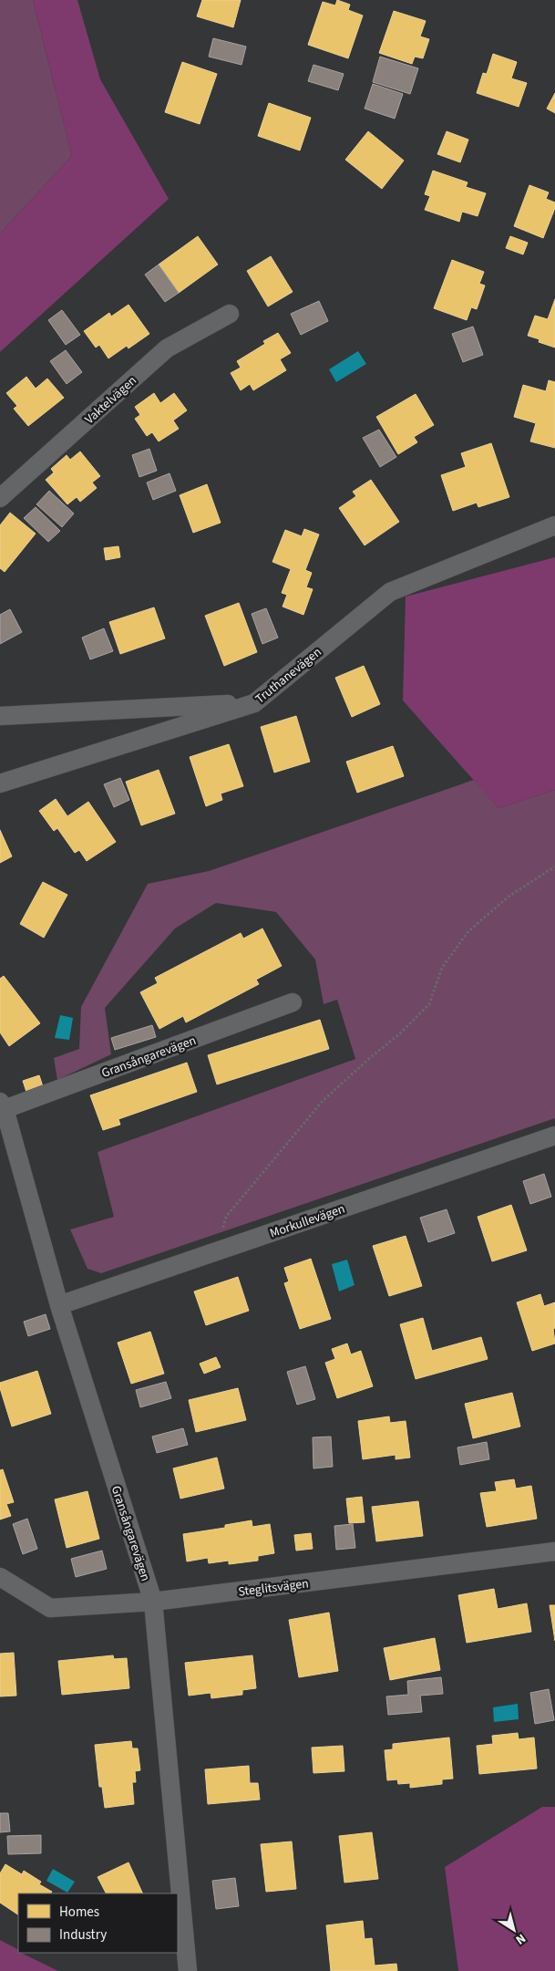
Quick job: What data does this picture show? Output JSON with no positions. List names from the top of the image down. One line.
{"streets":{"street":["Vaktelvägen","Truthanevägen","Gransångarevägen","Morkullevägen","Steglitsvägen"]},"crossings":[["Gransångarevägen","Morkullevägen"],["Gransångarevägen","Steglitsvägen"]],"legend":["Homes","Industry"],"north":"bottom right"}
